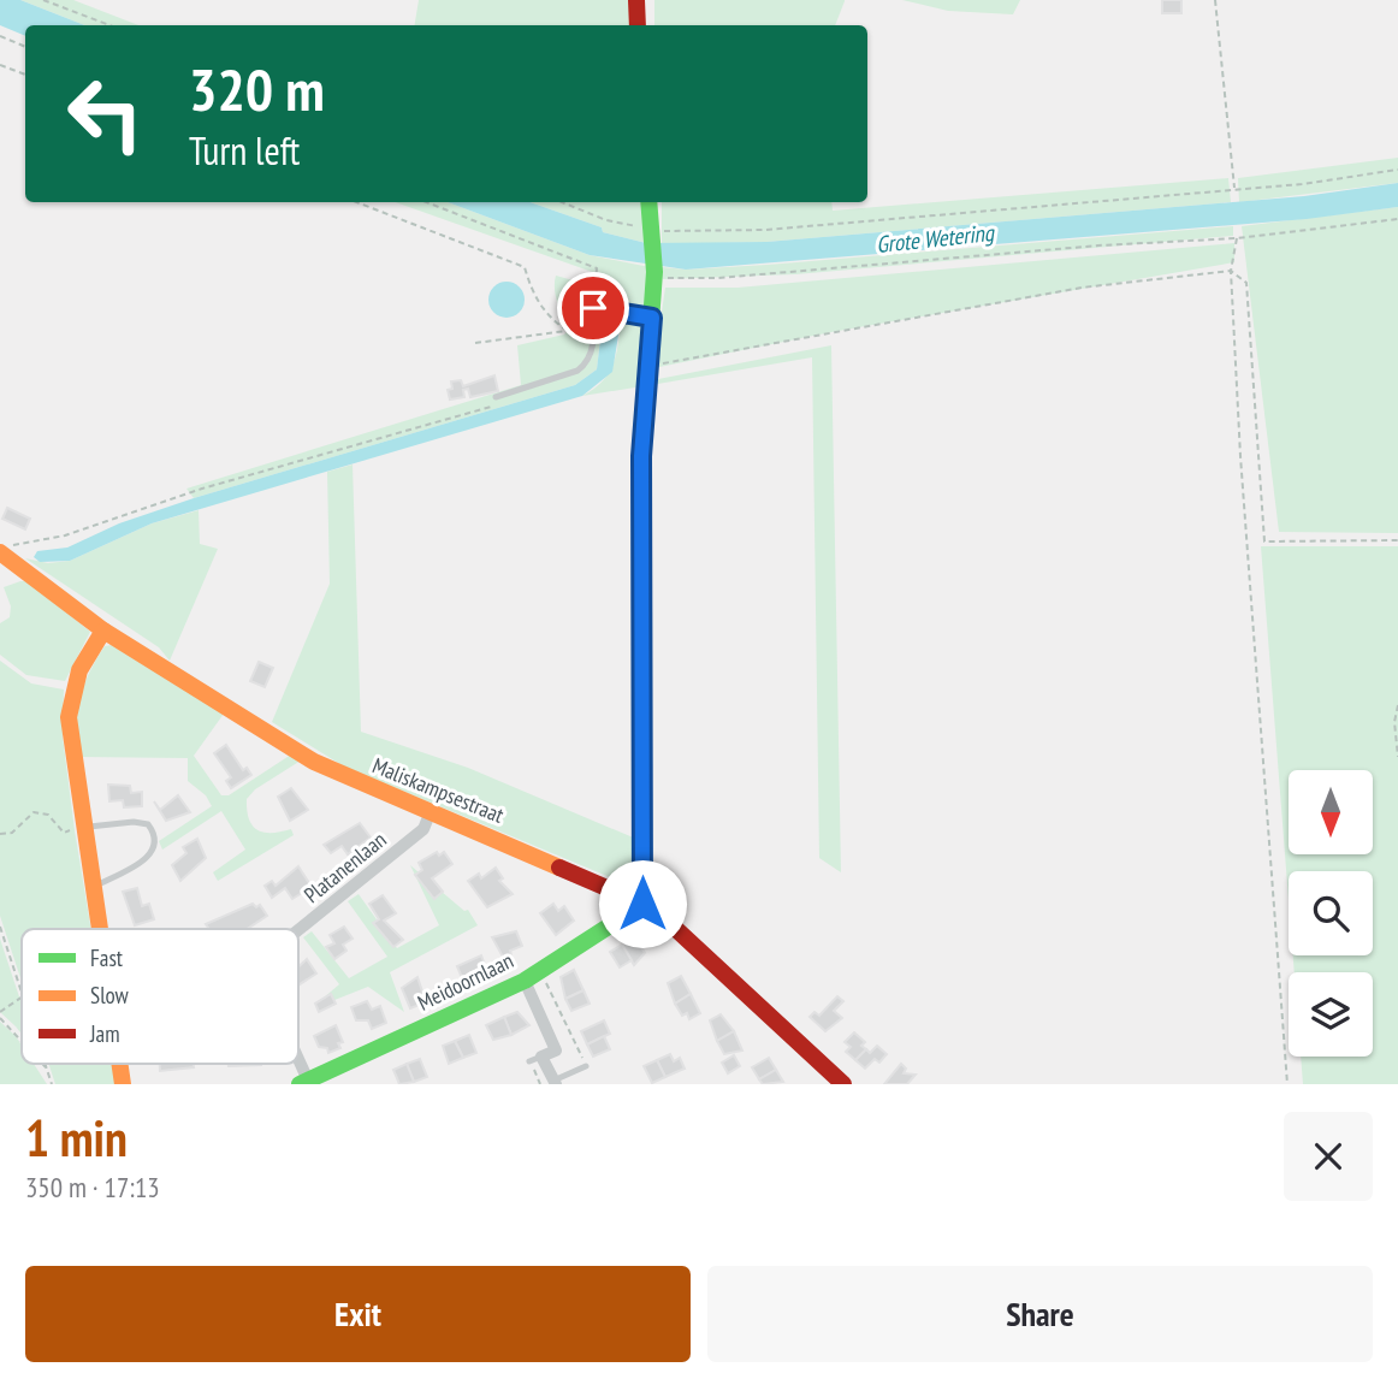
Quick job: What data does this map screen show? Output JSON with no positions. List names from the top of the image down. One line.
{"streets":{"street":["Maliskampsestraat","Platanenlaan","Meidoornlaan"]},"crossings":[["Maliskampsestraat","Platanenlaan"],["Maliskampsestraat","Meidoornlaan"],["Platanenlaan","Meidoornlaan"]],"water":["Grote Wetering"],"legend":["Fast","Slow","Jam"],"north":"bottom","page":{"turn":["320 m","Turn left"],"heading":["1 min","350 m · 17:13"],"buttons":["Exit","Share"]}}
